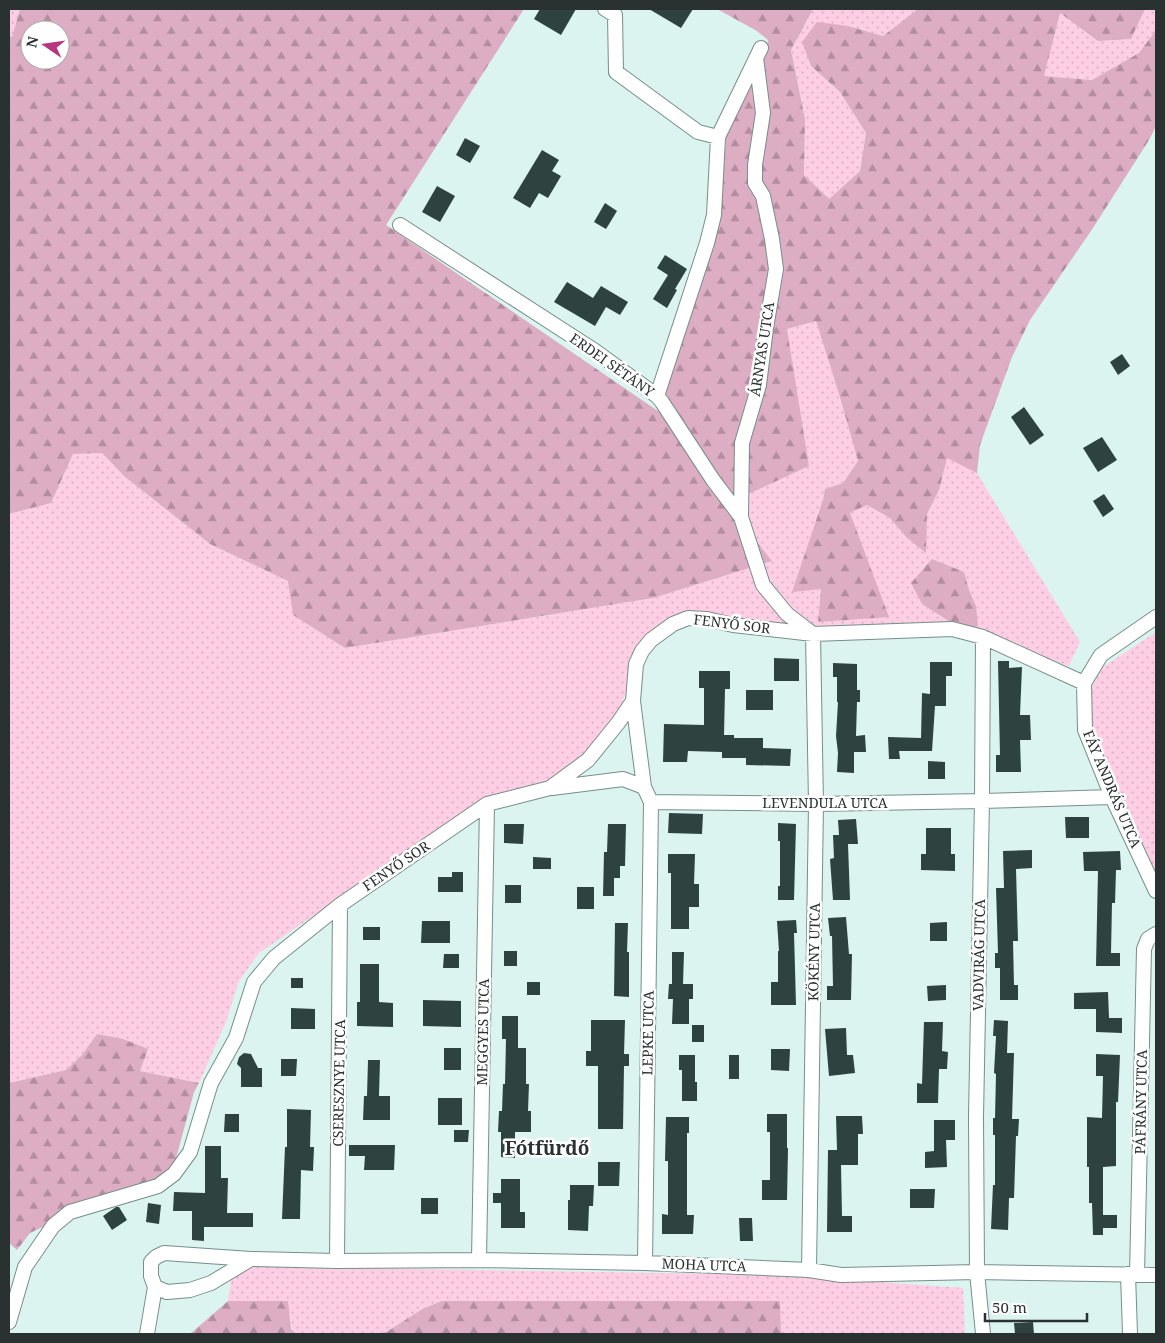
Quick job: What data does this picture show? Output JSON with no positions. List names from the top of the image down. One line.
{"streets":{"street":["ÁRNYAS UTCA","ERDEI SÉTÁNY","FENYŐ SOR","FÁY ANDRÁS UTCA","LEVENDULA UTCA","KÖKÉNY UTCA","VADVIRÁG UTCA","MEGGYES UTCA","LEPKE UTCA","CSERESZNYE UTCA","PÁFRÁNY UTCA","MOHA UTCA"]},"crossings":[["ÁRNYAS UTCA","ERDEI SÉTÁNY"],["ERDEI SÉTÁNY","FENYŐ SOR"],["ERDEI SÉTÁNY","KÖKÉNY UTCA"],["FENYŐ SOR","FÁY ANDRÁS UTCA"],["FENYŐ SOR","KÖKÉNY UTCA"],["FENYŐ SOR","VADVIRÁG UTCA"],["FENYŐ SOR","MEGGYES UTCA"],["FENYŐ SOR","CSERESZNYE UTCA"],["FÁY ANDRÁS UTCA","LEVENDULA UTCA"],["LEVENDULA UTCA","KÖKÉNY UTCA"],["LEVENDULA UTCA","VADVIRÁG UTCA"],["LEVENDULA UTCA","LEPKE UTCA"],["KÖKÉNY UTCA","MOHA UTCA"],["VADVIRÁG UTCA","MOHA UTCA"],["MEGGYES UTCA","MOHA UTCA"],["LEPKE UTCA","MOHA UTCA"],["CSERESZNYE UTCA","MOHA UTCA"],["PÁFRÁNY UTCA","MOHA UTCA"]],"districts":["Fótfürdő"],"scale_bar":"50 m","north":"left"}
